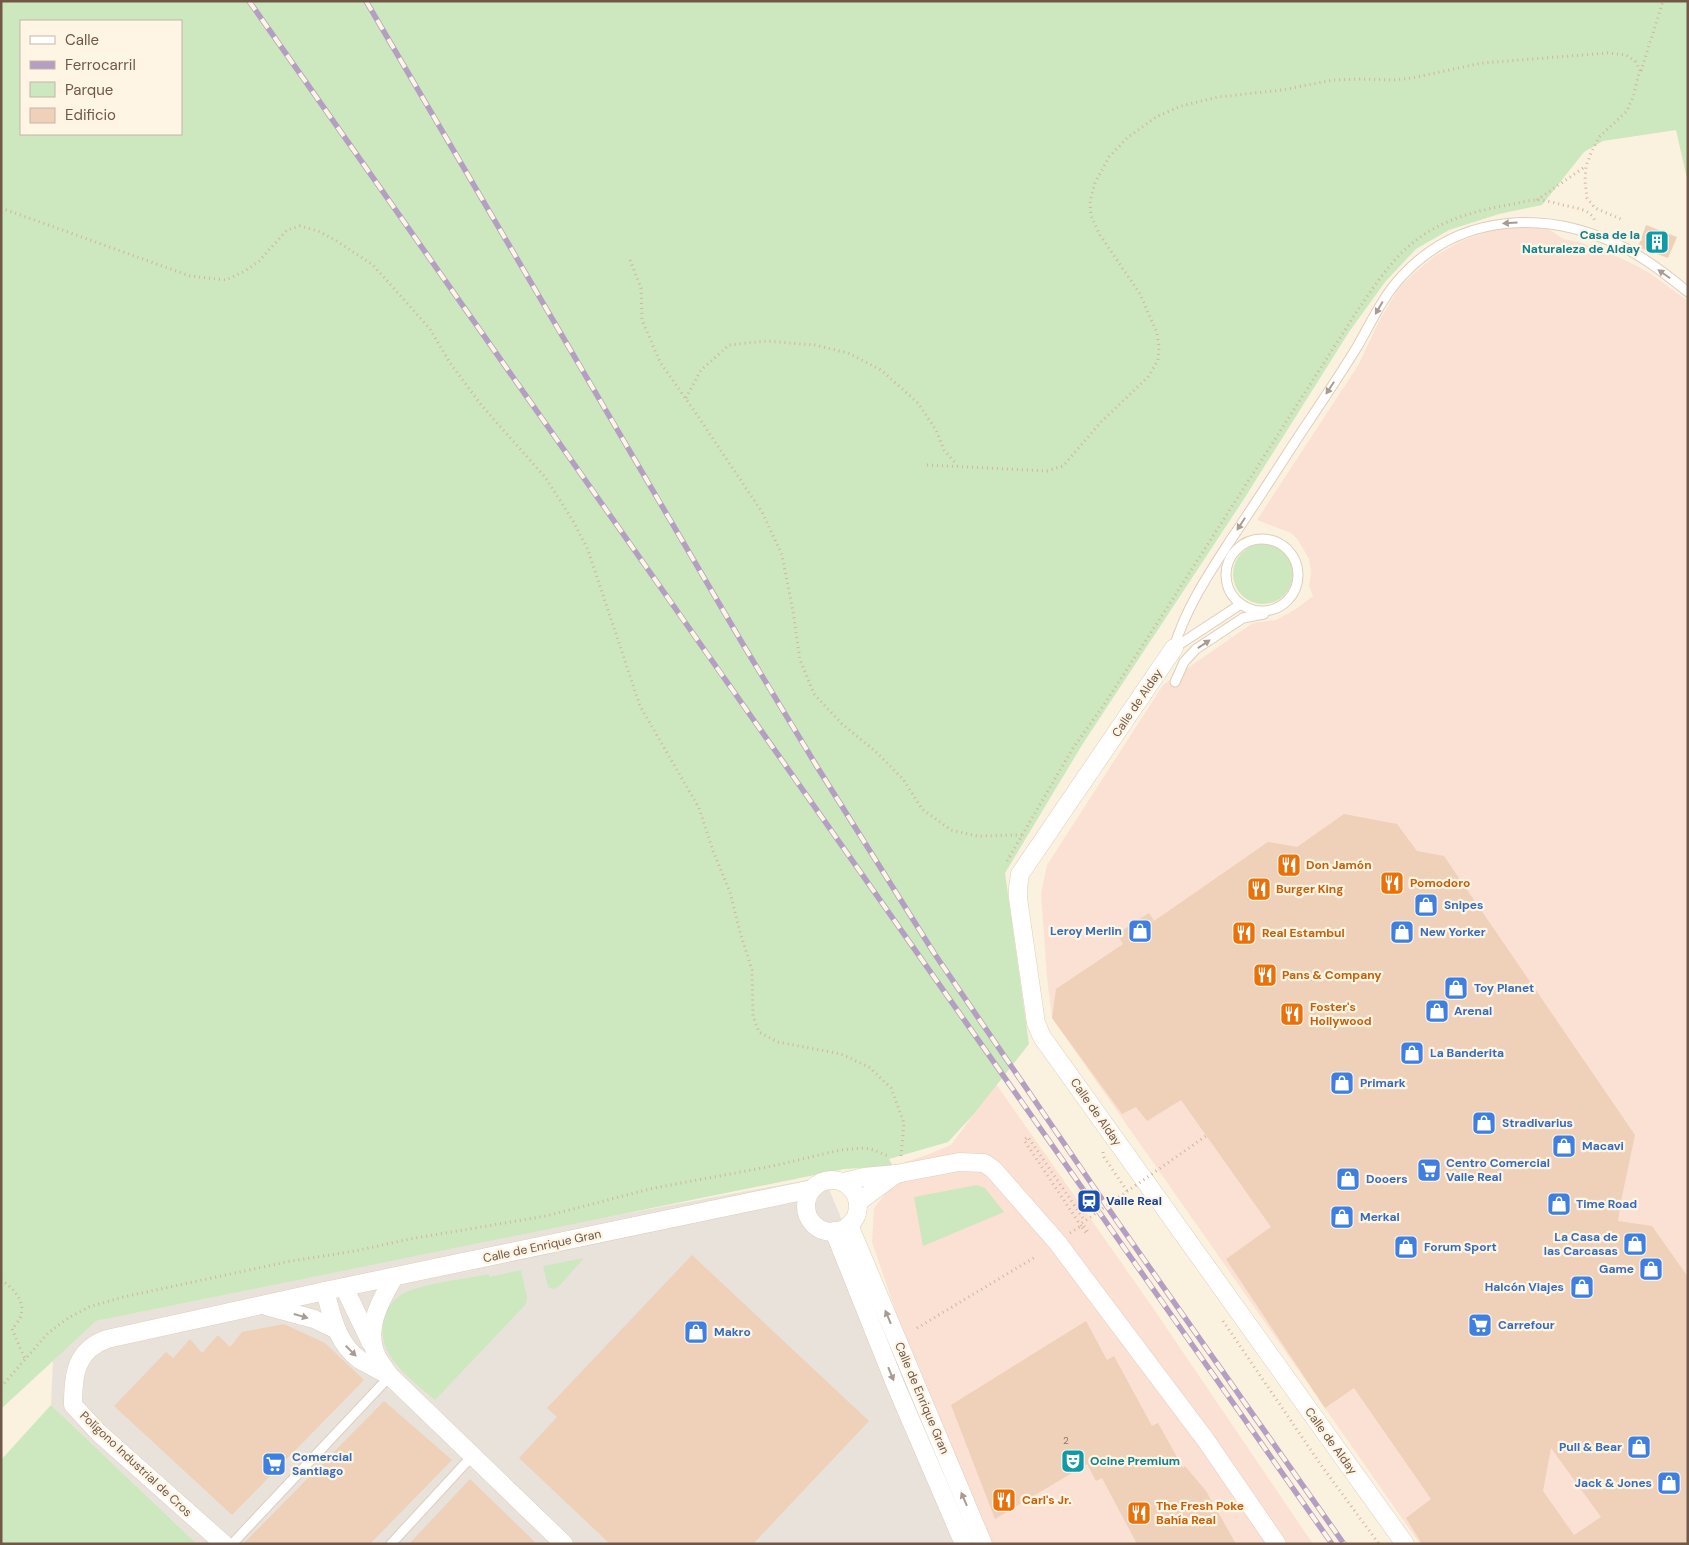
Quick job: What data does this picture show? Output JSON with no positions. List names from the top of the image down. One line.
{"streets":{"street":["Calle de Alday","Calle de Enrique Gran","Polígono Industrial de Cros"]},"crossings":[["Calle de Enrique Gran","Polígono Industrial de Cros"]],"places":{"building":["Casa de la Naturaleza de Alday"],"restaurant":["Don Jamón","Pomodoro","Burger King","Real Estambul","Pans & Company","Foster's Hollywood","Carl's Jr.","The Fresh Poke Bahía Real"],"shop":["Snipes","Leroy Merlin","New Yorker","Toy Planet","Arenal","La Banderita","Primark","Stradivarius","Macavi","Dooers","Time Road","Merkal","La Casa de las Carcasas","Forum Sport","Game","Halcón Viajes","Makro","Pull & Bear","Jack & Jones"],"supermarket":["Centro Comercial Valle Real","Carrefour","Comercial Santiago"],"station":["Valle Real"],"theatre":["Ocine Premium"]},"house_numbers":["2"],"legend":["Calle","Ferrocarril","Parque","Edificio"]}
